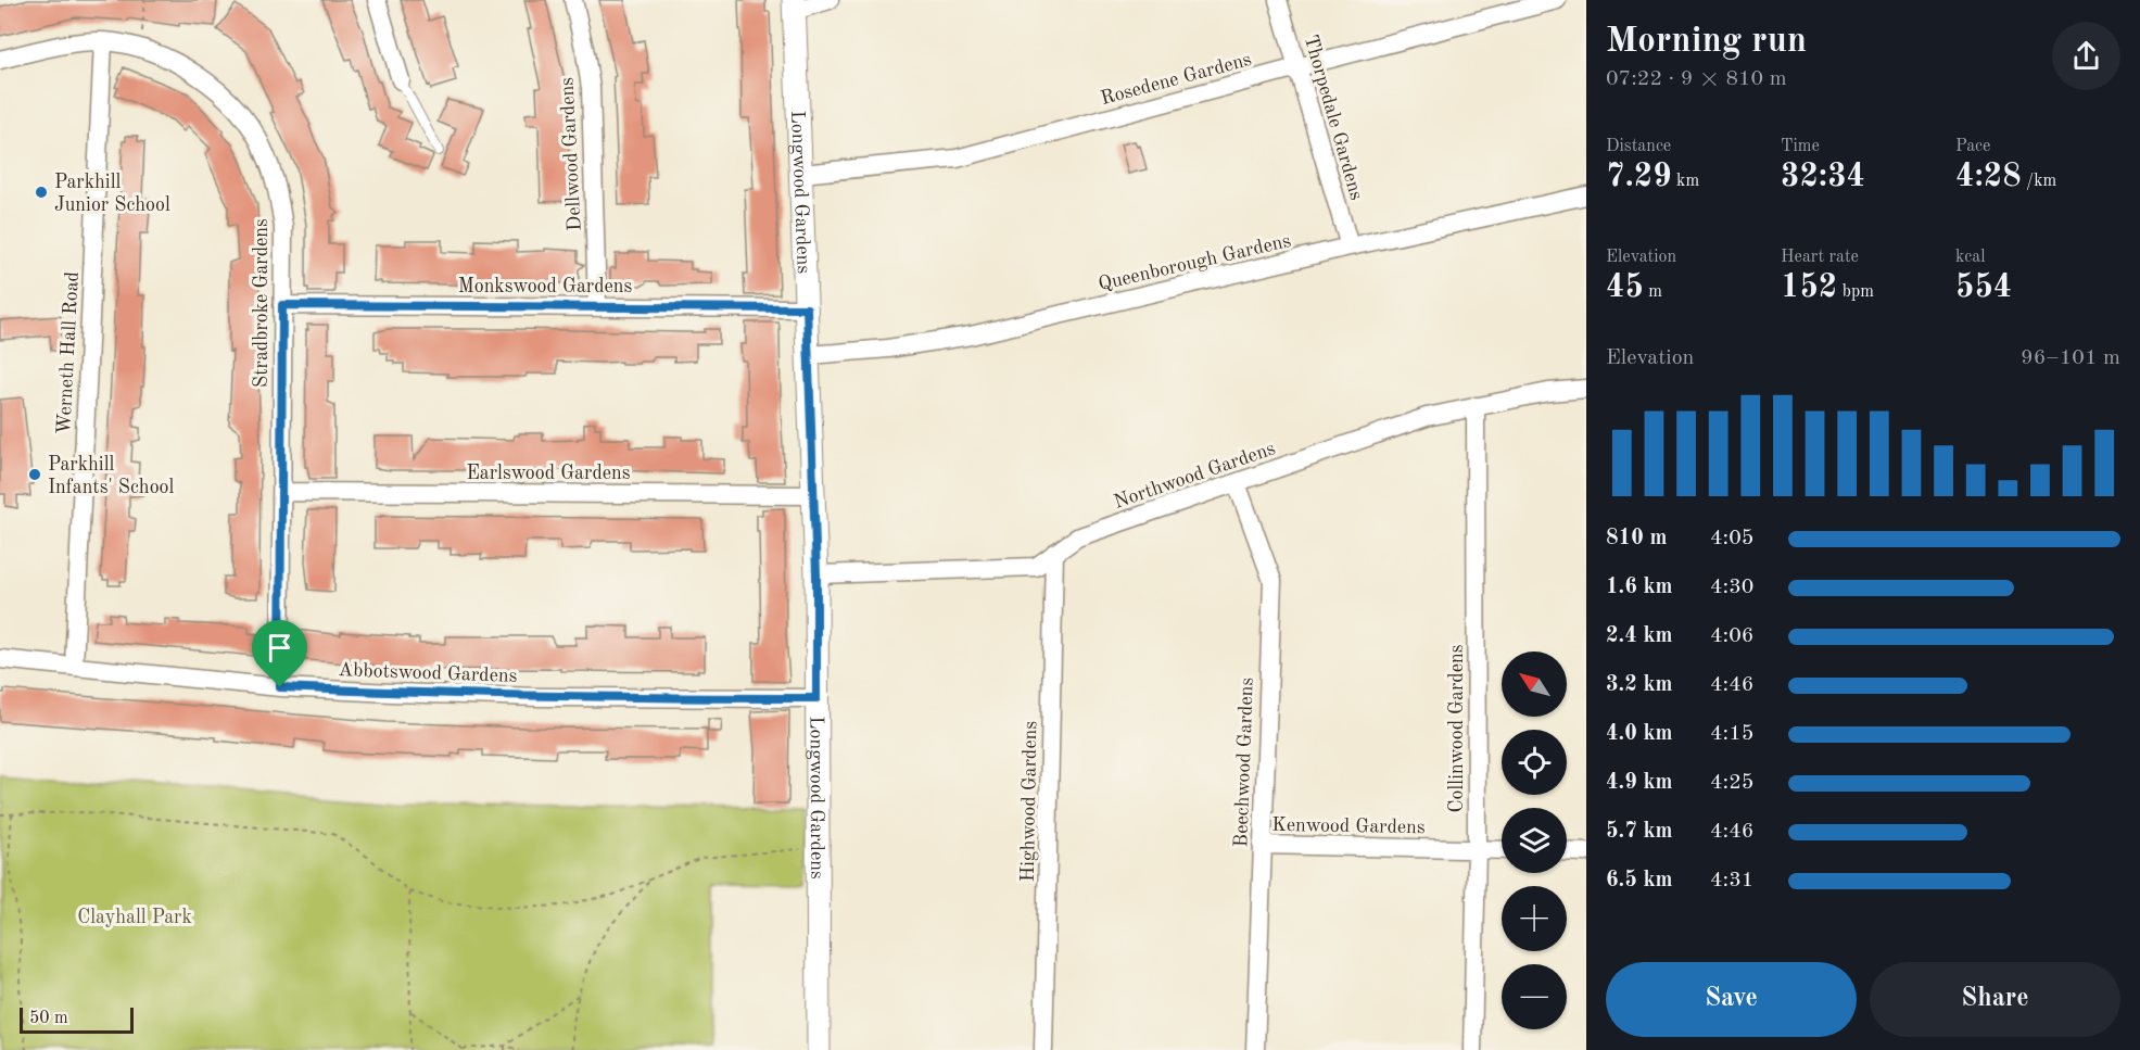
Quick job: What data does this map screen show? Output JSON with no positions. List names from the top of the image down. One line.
{"streets":{"street":["Rosedene Gardens","Thorpedale Gardens","Dellwood Gardens","Longwood Gardens","Queenborough Gardens","Monkswood Gardens","Stradbroke Gardens","Werneth Hall Road","Earlswood Gardens","Northwood Gardens","Abbotswood Gardens","Collinwood Gardens","Beechwood Gardens","Highwood Gardens","Kenwood Gardens"]},"crossings":[["Rosedene Gardens","Thorpedale Gardens"],["Rosedene Gardens","Longwood Gardens"],["Thorpedale Gardens","Queenborough Gardens"],["Dellwood Gardens","Monkswood Gardens"],["Longwood Gardens","Queenborough Gardens"],["Longwood Gardens","Monkswood Gardens"],["Longwood Gardens","Earlswood Gardens"],["Longwood Gardens","Northwood Gardens"],["Longwood Gardens","Abbotswood Gardens"],["Monkswood Gardens","Stradbroke Gardens"],["Stradbroke Gardens","Werneth Hall Road"],["Stradbroke Gardens","Earlswood Gardens"],["Stradbroke Gardens","Abbotswood Gardens"],["Werneth Hall Road","Abbotswood Gardens"],["Northwood Gardens","Collinwood Gardens"],["Northwood Gardens","Beechwood Gardens"],["Northwood Gardens","Highwood Gardens"],["Collinwood Gardens","Kenwood Gardens"],["Beechwood Gardens","Kenwood Gardens"]],"parks":["Clayhall Park"],"places":["Parkhill Junior School","Parkhill Infants' School"],"scale_bar":"50 m","north":"top left","page":{"heading":["Morning run","07:22 · 9 × 810 m"],"stats":[["Distance","7.29 km"],["Time","32:34"],["Pace","4:28 /km"],["Elevation","45 m"],["Heart rate","152 bpm"],["kcal","554"]],"chart":["Elevation","96–101 m"],"list":[{"name":"810 m","note":"4:05"},{"name":"1.6 km","note":"4:30"},{"name":"2.4 km","note":"4:06"},{"name":"3.2 km","note":"4:46"},{"name":"4.0 km","note":"4:15"},{"name":"4.9 km","note":"4:25"},{"name":"5.7 km","note":"4:46"},{"name":"6.5 km","note":"4:31"}],"map_buttons":["+","−"],"buttons":["Save","Share"],"scale":"50 m"}}
